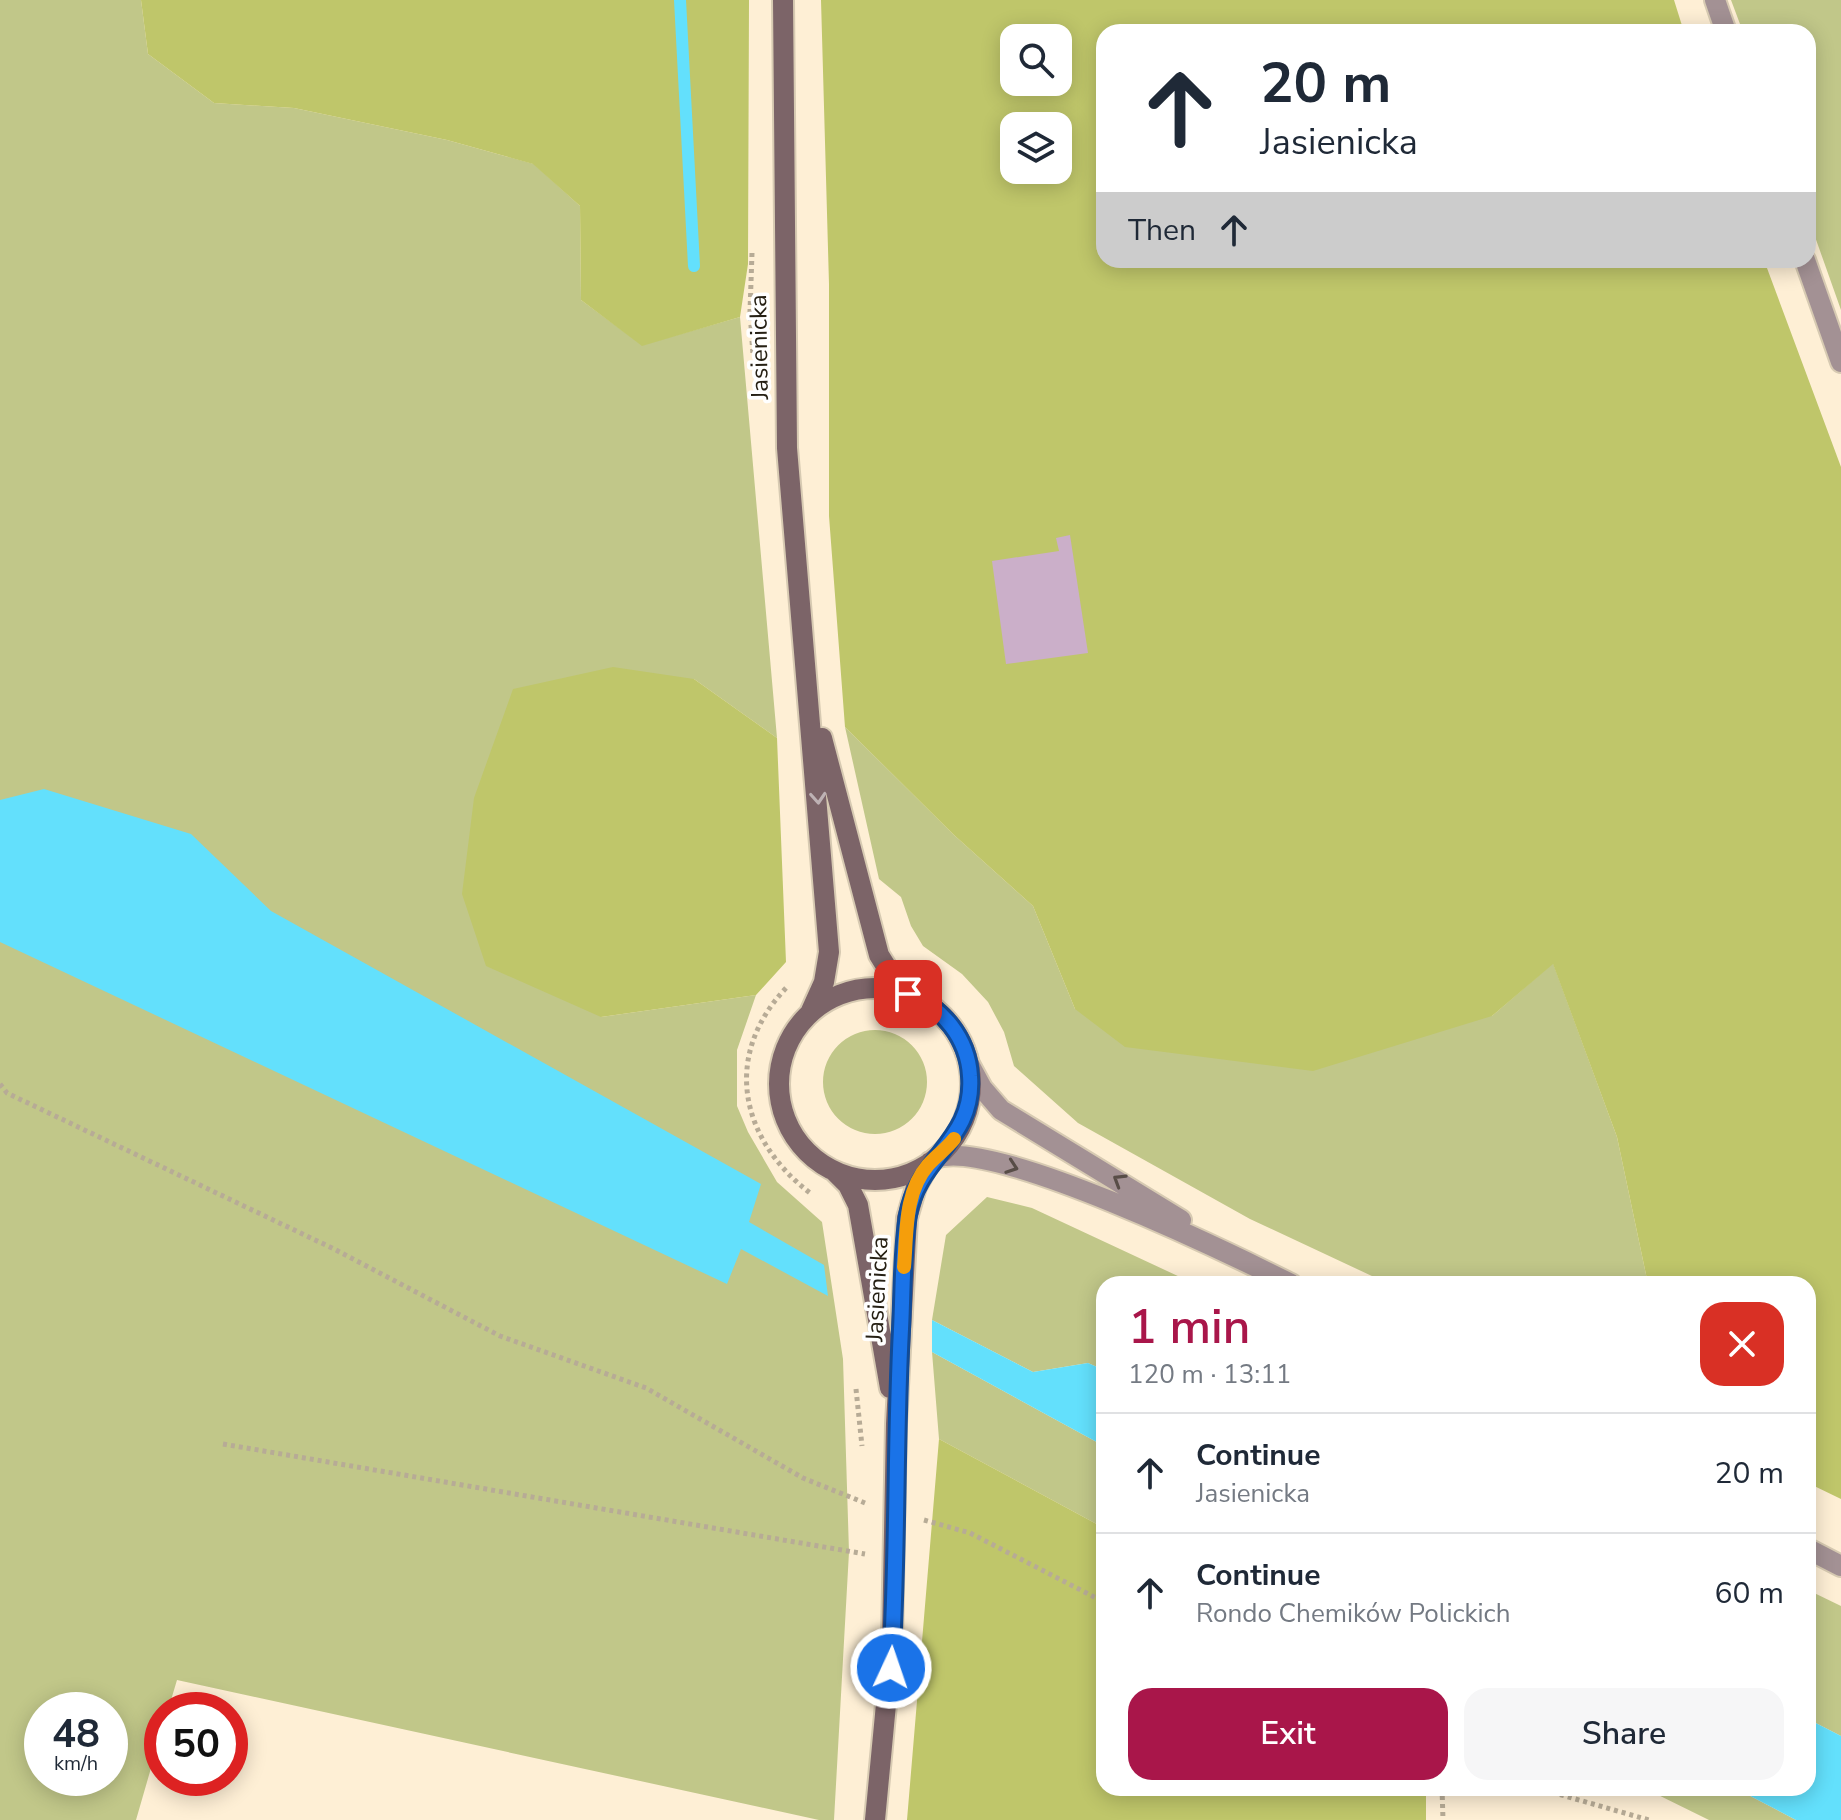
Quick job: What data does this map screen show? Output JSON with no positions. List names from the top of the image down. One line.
{"streets":{"main road":["Jasienicka"]},"page":{"turn":["20 m","Jasienicka"],"then":"Then","heading":["1 min","120 m · 13:11"],"list":[{"name":"Continue","note":"Jasienicka","value":"20 m"},{"name":"Continue","note":"Rondo Chemików Polickich","value":"60 m"}],"buttons":["Exit","Share"],"speed":"48 km/h","limit":"50"}}
